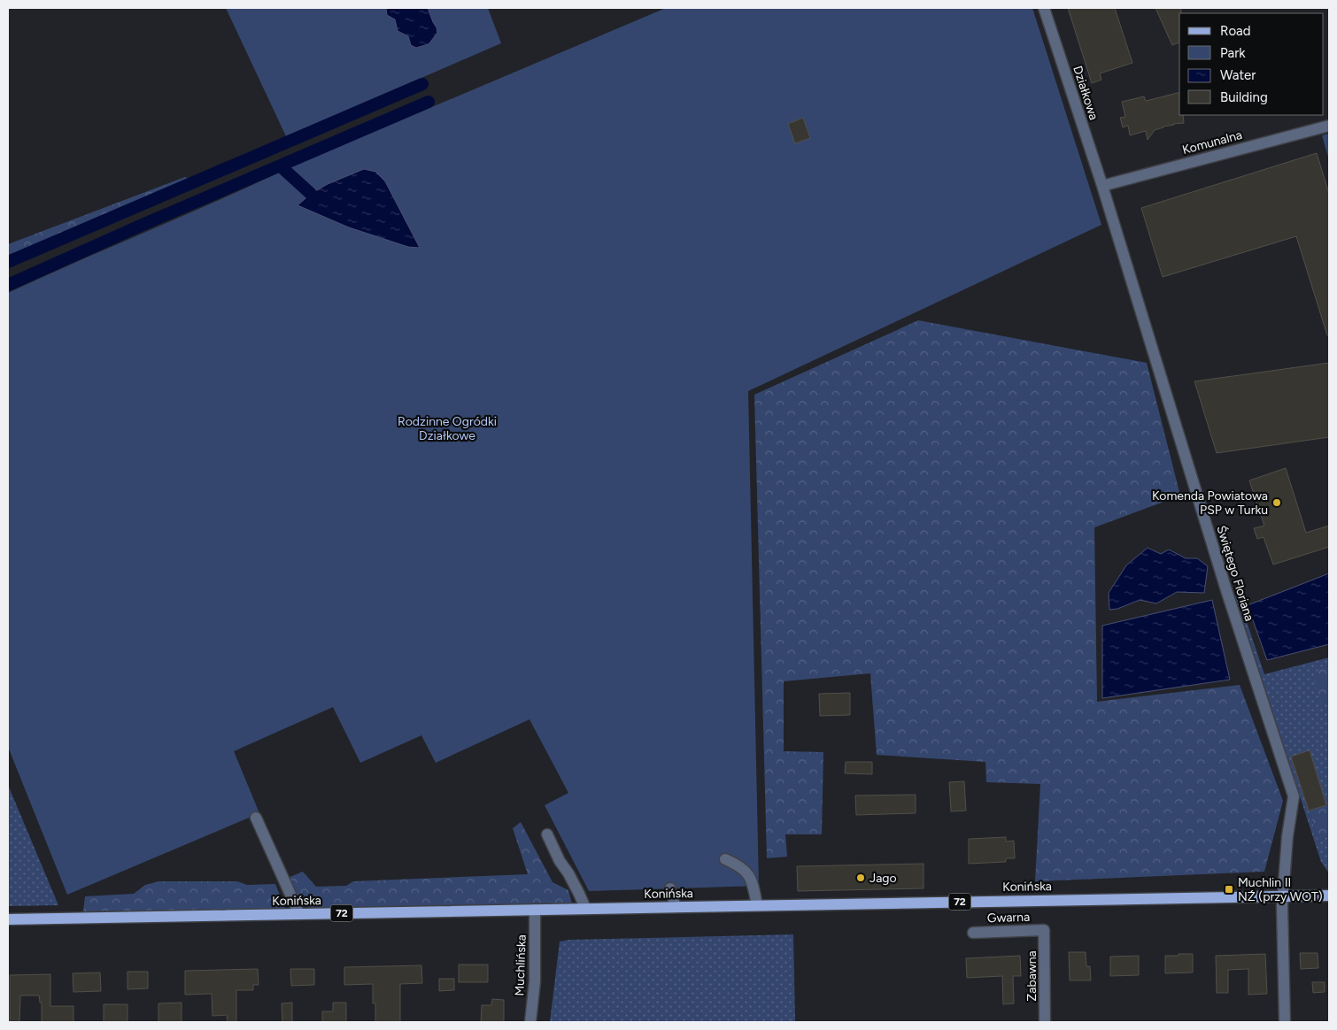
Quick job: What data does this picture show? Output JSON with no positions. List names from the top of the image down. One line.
{"streets":{"main road":["Konińska","72"],"street":["Działkowa","Komunalna","Świętego Floriana","Gwarna","Muchlińska","Zabawna"]},"crossings":[["Działkowa","Komunalna"],["Działkowa","Świętego Floriana"],["Komunalna","Świętego Floriana"],["Świętego Floriana","Konińska"],["Konińska","Muchlińska"],["Gwarna","Zabawna"]],"parks":["Rodzinne Ogródki Działkowe"],"places":{"other":["Komenda Powiatowa PSP w Turku","Jago"],"transit":["Muchlin II NŹ (przy WOT)"]},"legend":["Road","Park","Water","Building"]}
